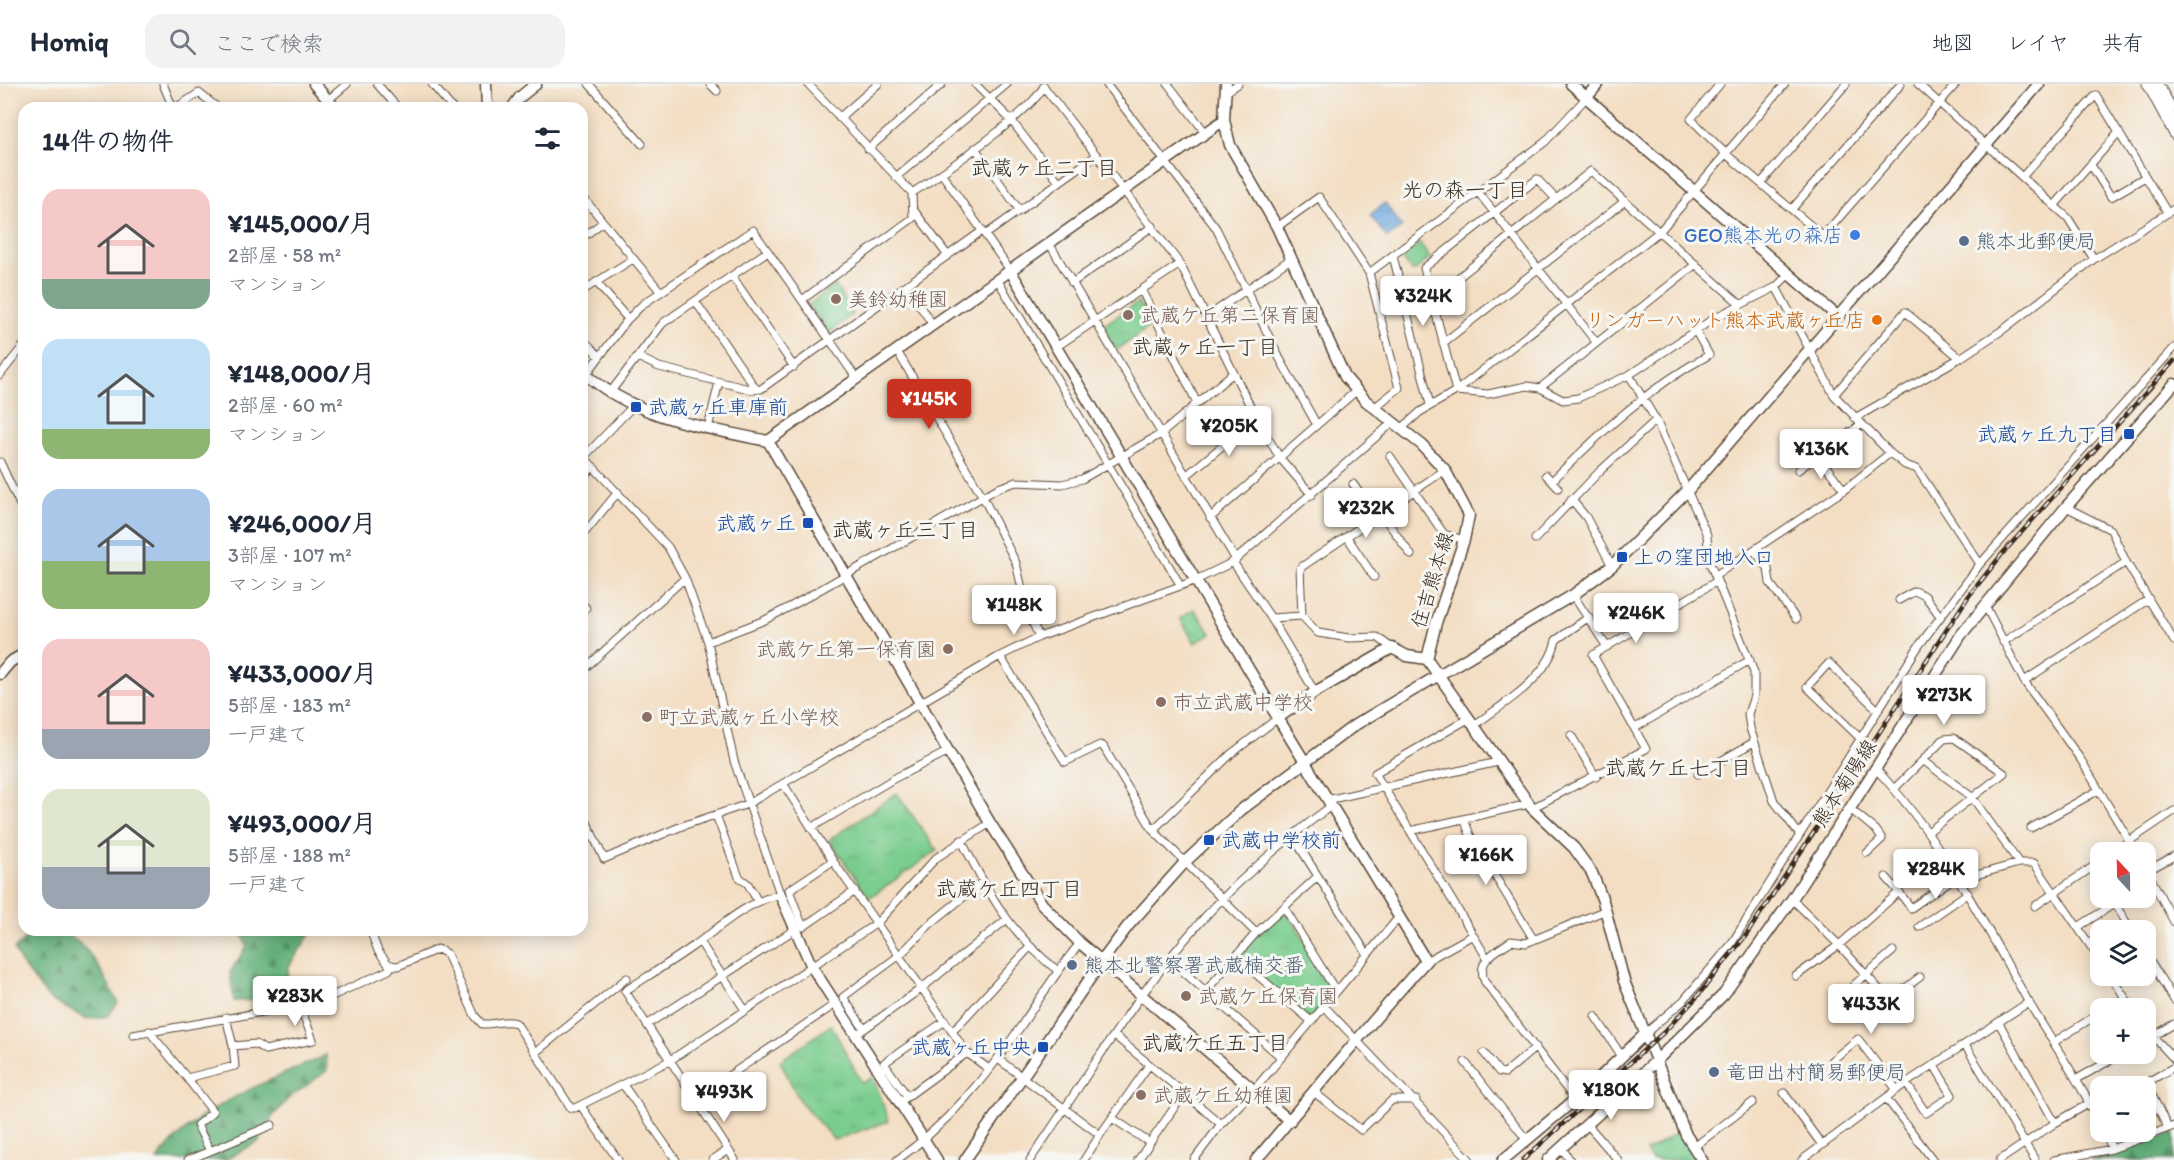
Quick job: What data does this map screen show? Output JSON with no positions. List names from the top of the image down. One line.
{"streets":{"street":["住吉熊本線","熊本菊陽線"]},"crossings":[["住吉熊本線","熊本菊陽線"]],"districts":["武蔵ヶ丘二丁目","光の森一丁目","武蔵ヶ丘一丁目","武蔵ヶ丘三丁目","武蔵ケ丘七丁目","武蔵ケ丘四丁目","武蔵ケ丘五丁目"],"places":{"other":["GEO熊本光の森店","熊本北郵便局","美鈴幼稚園","武蔵ケ丘第二保育園","リンガーハット熊本武蔵ヶ丘店","武蔵ケ丘第一保育園","市立武蔵中学校","町立武蔵ヶ丘小学校","熊本北警察署武蔵楠交番","武蔵ケ丘保育園","竜田出村簡易郵便局","武蔵ケ丘幼稚園"],"transit":["武蔵ヶ丘車庫前","武蔵ヶ丘九丁目","武蔵ヶ丘","上の窪団地入口","武蔵中学校前","武蔵ヶ丘中央"]},"north":"top","page":{"header":"Homiq","search":"ここで検索","nav":["地図","レイヤ","共有"],"heading":"14件の物件","list":[{"name":"¥145,000/月","note":"2部屋 · 58 m² · マンション"},{"name":"¥148,000/月","note":"2部屋 · 60 m² · マンション"},{"name":"¥246,000/月","note":"3部屋 · 107 m² · マンション"},{"name":"¥433,000/月","note":"5部屋 · 183 m² · 一戸建て"},{"name":"¥493,000/月","note":"5部屋 · 188 m² · 一戸建て"}],"price":["¥324K","¥145K","¥205K","¥136K","¥232K","¥148K","¥246K","¥273K","¥166K","¥284K","¥283K","¥433K","¥180K","¥493K"],"map_buttons":["+","−"]}}
